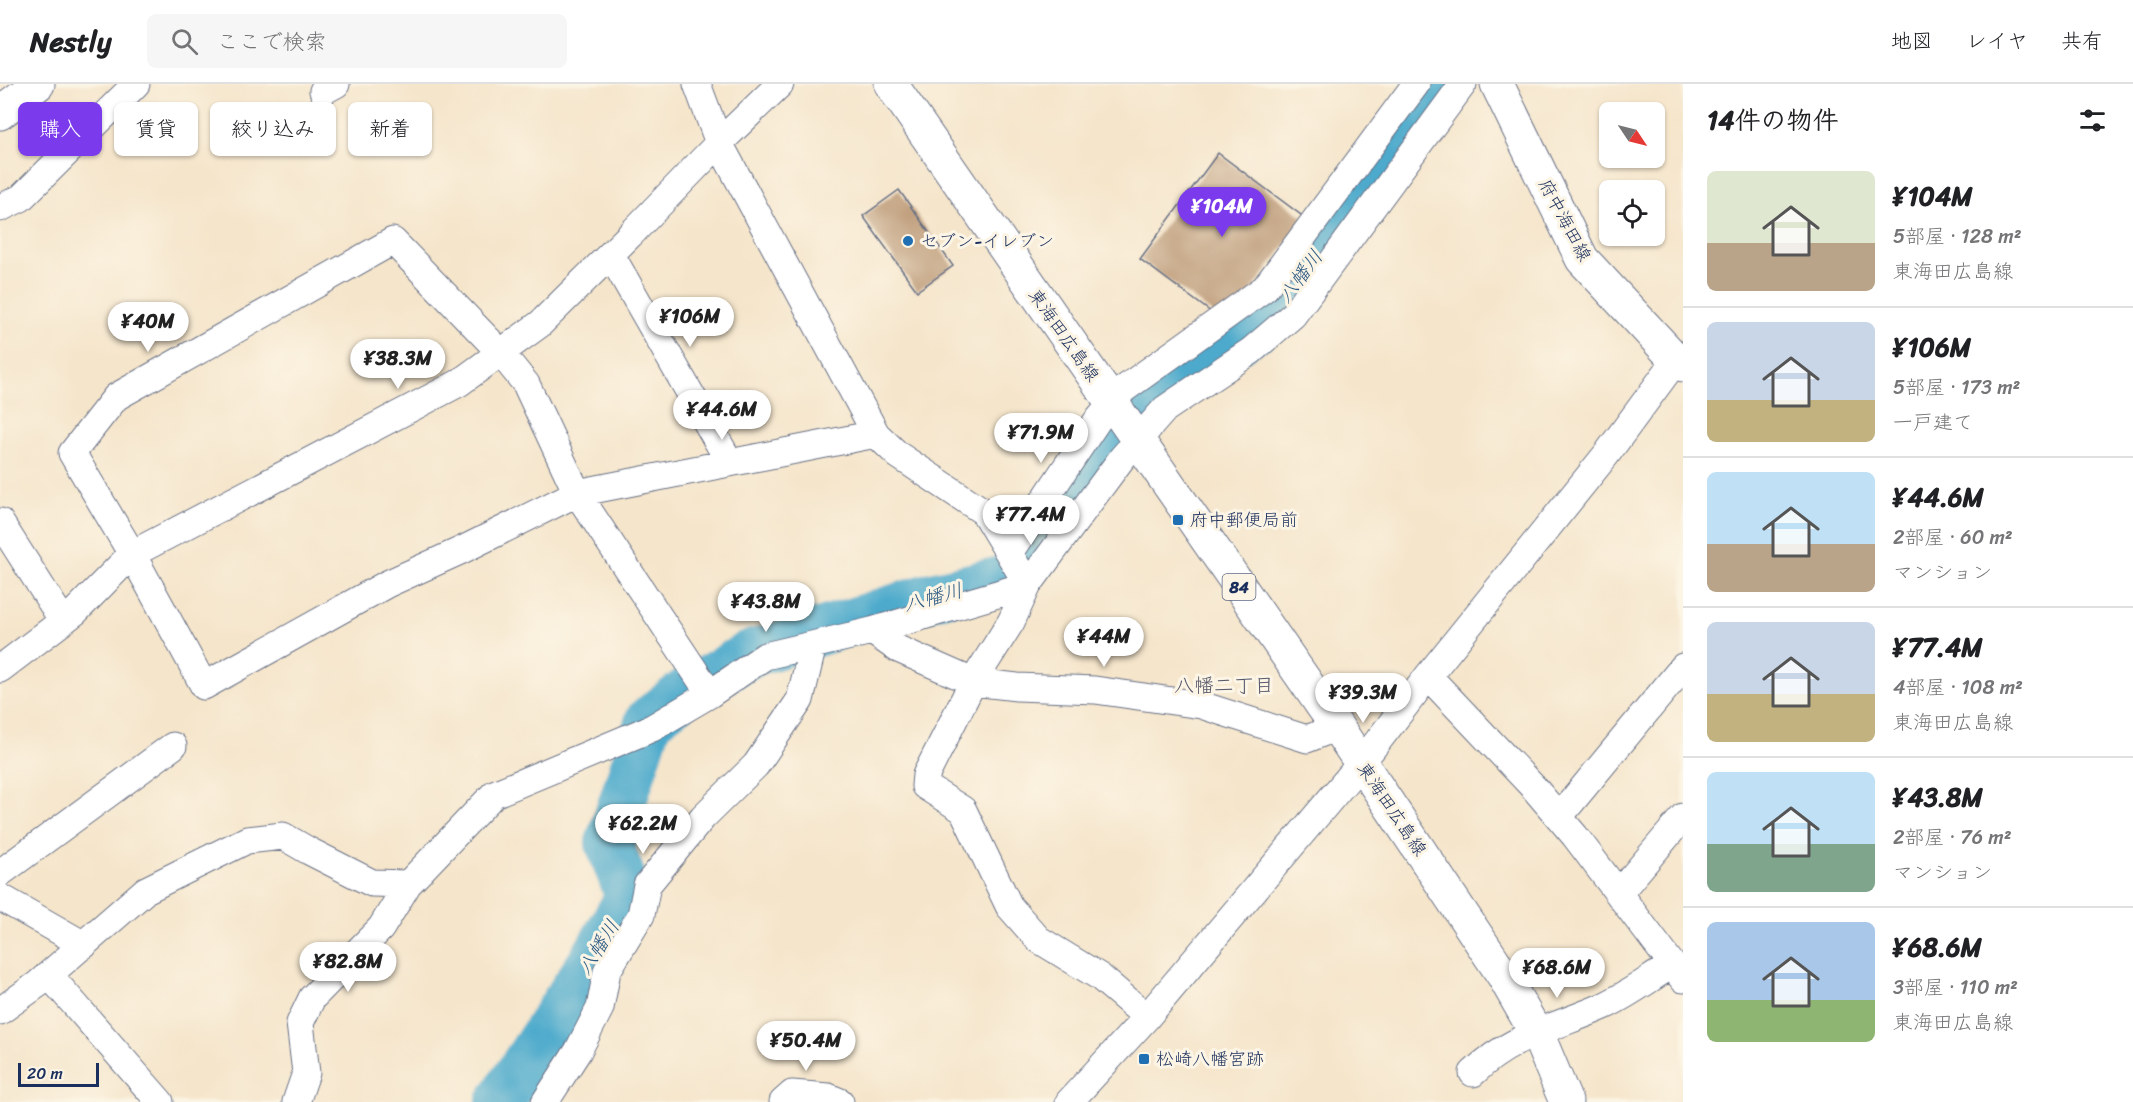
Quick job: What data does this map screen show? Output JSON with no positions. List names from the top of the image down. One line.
{"streets":{"main road":["府中海田線","東海田広島線","84"]},"districts":["八幡二丁目"],"water":["八幡川"],"places":{"other":["セブン-イレブン"],"transit":["府中郵便局前","松崎八幡宮跡"]},"scale_bar":"20 m","north":"bottom right","page":{"header":"Nestly","search":"ここで検索","nav":["地図","レイヤ","共有"],"heading":"14件の物件","chip":["購入","賃貸","絞り込み","新着"],"list":[{"name":"¥104M","note":"5部屋 · 128 m² · 東海田広島線"},{"name":"¥106M","note":"5部屋 · 173 m² · 一戸建て"},{"name":"¥44.6M","note":"2部屋 · 60 m² · マンション"},{"name":"¥77.4M","note":"4部屋 · 108 m² · 東海田広島線"},{"name":"¥43.8M","note":"2部屋 · 76 m² · マンション"},{"name":"¥68.6M","note":"3部屋 · 110 m² · 東海田広島線"}],"price":["¥104M","¥106M","¥40M","¥38.3M","¥44.6M","¥71.9M","¥77.4M","¥43.8M","¥44M","¥39.3M","¥62.2M","¥82.8M","¥68.6M","¥50.4M"],"scale":"20 m"}}
